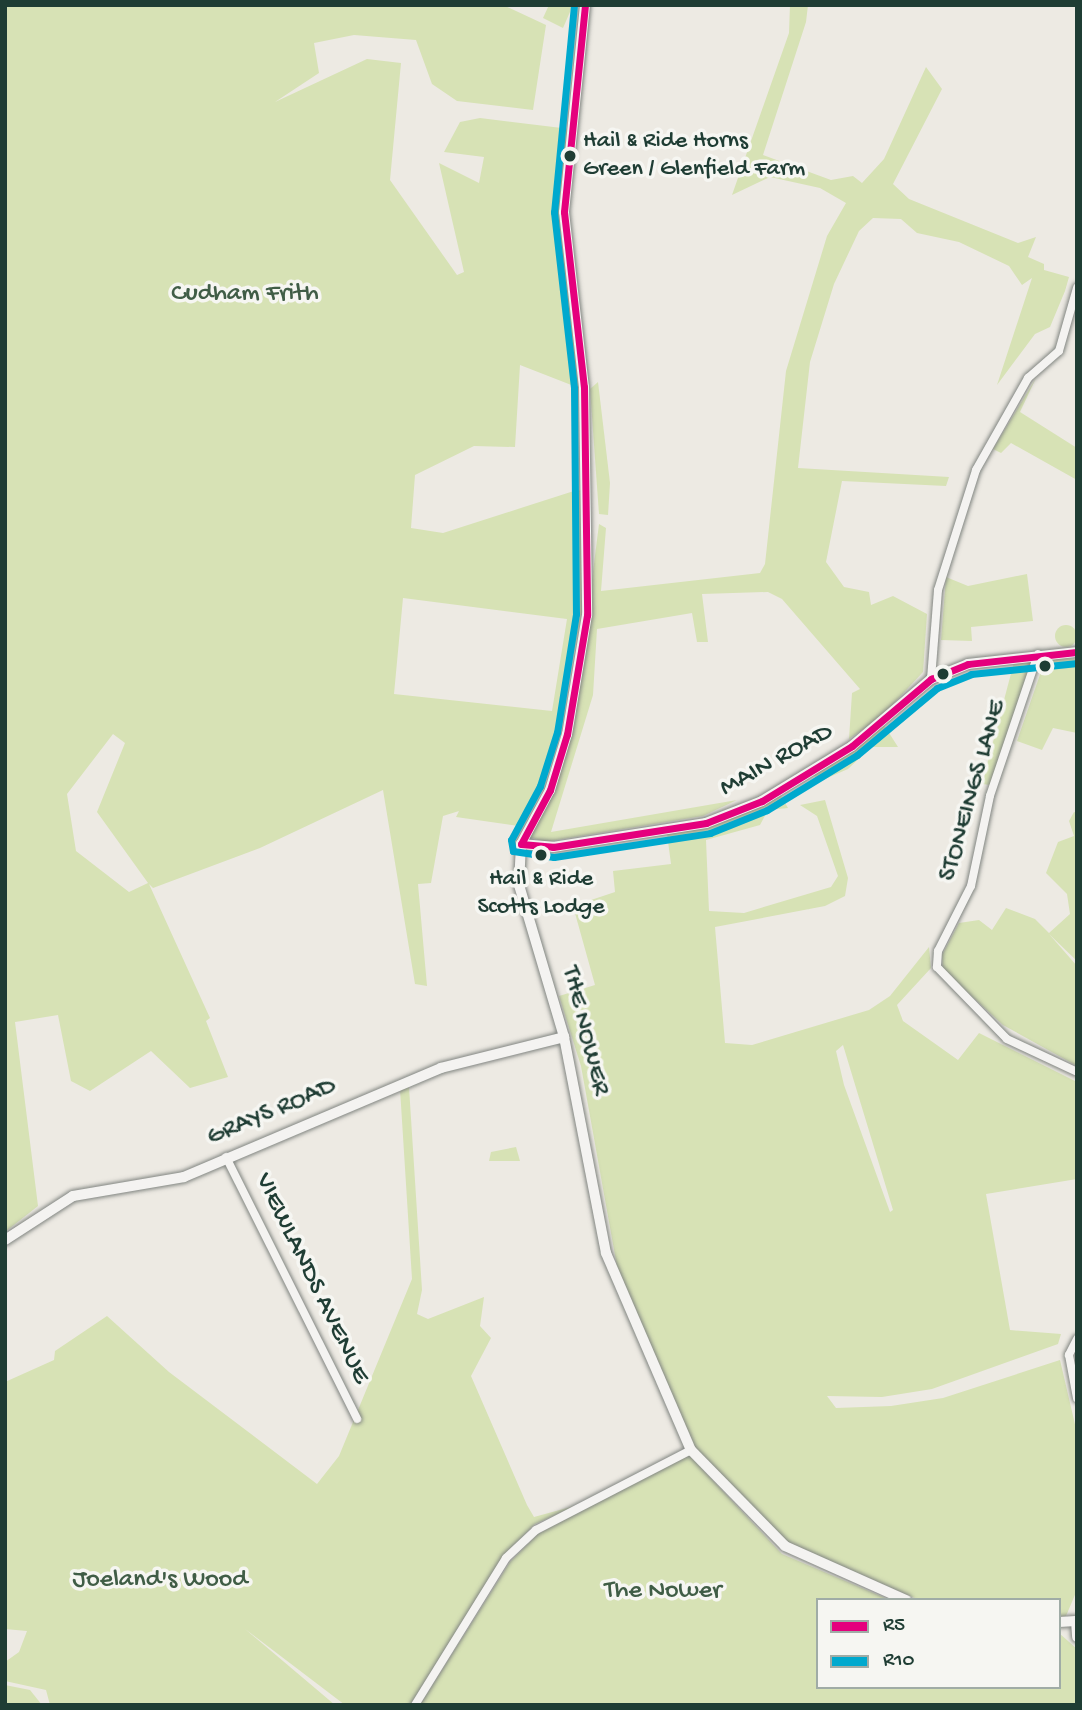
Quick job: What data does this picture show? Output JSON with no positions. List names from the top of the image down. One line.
{"streets":{"street":["MAIN ROAD","STONEINGS LANE","THE NOWER","GRAYS ROAD","VIEWLANDS AVENUE"]},"crossings":[["MAIN ROAD","STONEINGS LANE"],["MAIN ROAD","THE NOWER"],["THE NOWER","GRAYS ROAD"],["GRAYS ROAD","VIEWLANDS AVENUE"]],"parks":["Cudham Frith","Joeland's Wood","The Nower"],"places":["Hail & Ride Horns Green / Glenfield Farm","Hail & Ride Scotts Lodge"],"lines":["transit line R5","transit line R10"],"legend":["R5","R10"]}
